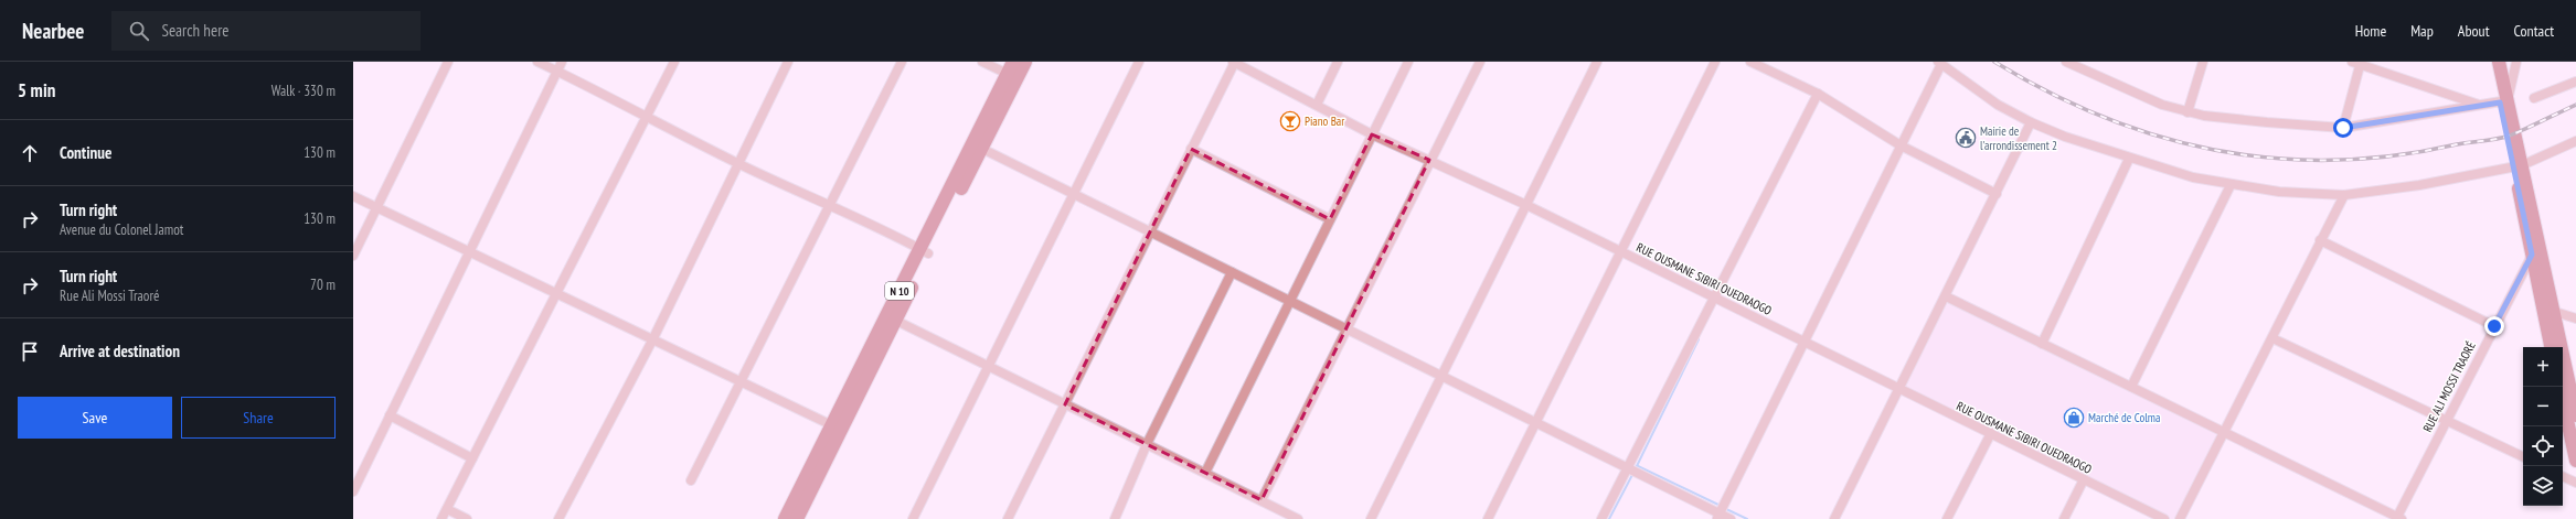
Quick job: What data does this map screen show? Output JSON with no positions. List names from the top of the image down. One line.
{"streets":{"main road":["N 10"],"street":["RUE OUSMANE SIBIRI OUEDRAOGO","RUE ALI MOSSI TRAORÉ"]},"places":{"bar":["Piano Bar"],"public building":["Mairie de l'arrondissement 2"],"shop":["Marché de Colma"]},"page":{"header":"Nearbee","search":"Search here","nav":["Home","Map","About","Contact"],"heading":["5 min","Walk · 330 m"],"list":[["Continue","130 m"],["Turn right","Avenue du Colonel Jamot","130 m"],["Turn right","Rue Ali Mossi Traoré","70 m"],"Arrive at destination"],"map_buttons":["+","−"],"buttons":["Save","Share"]}}
